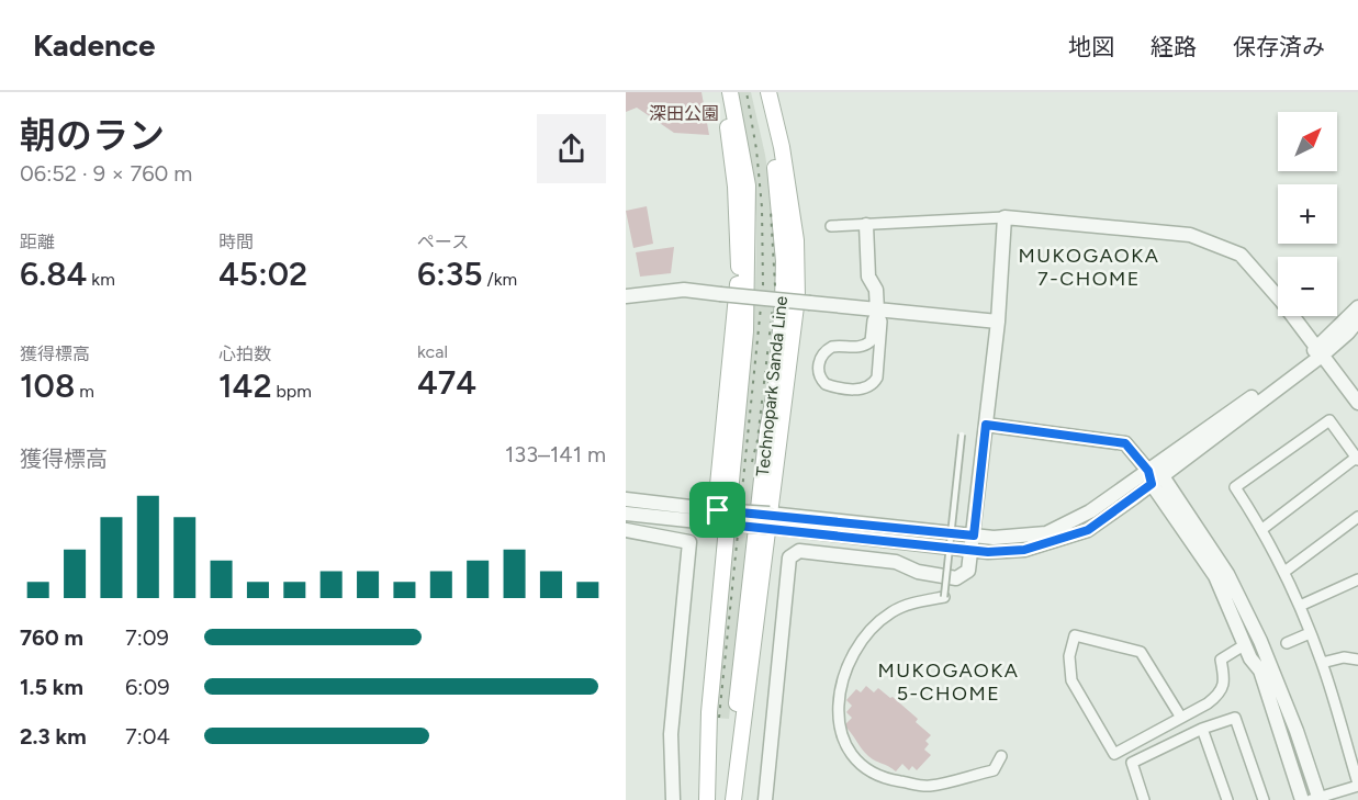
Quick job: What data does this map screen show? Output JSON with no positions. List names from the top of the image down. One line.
{"streets":{"main road":["Technopark Sanda Line"]},"districts":["MUKOGAOKA 7-CHOME","MUKOGAOKA 5-CHOME"],"parks":["深田公園"],"north":"top right","page":{"header":"Kadence","nav":["地図","経路","保存済み"],"heading":["朝のラン","06:52 · 9 × 760 m"],"map_buttons":["+","−"],"stats":[["距離","6.84 km"],["時間","45:02"],["ペース","6:35 /km"],["獲得標高","108 m"],["心拍数","142 bpm"],["kcal","474"]],"chart":["獲得標高","133–141 m"],"list":[{"name":"760 m","note":"7:09"},{"name":"1.5 km","note":"6:09"},{"name":"2.3 km","note":"7:04"}]}}
